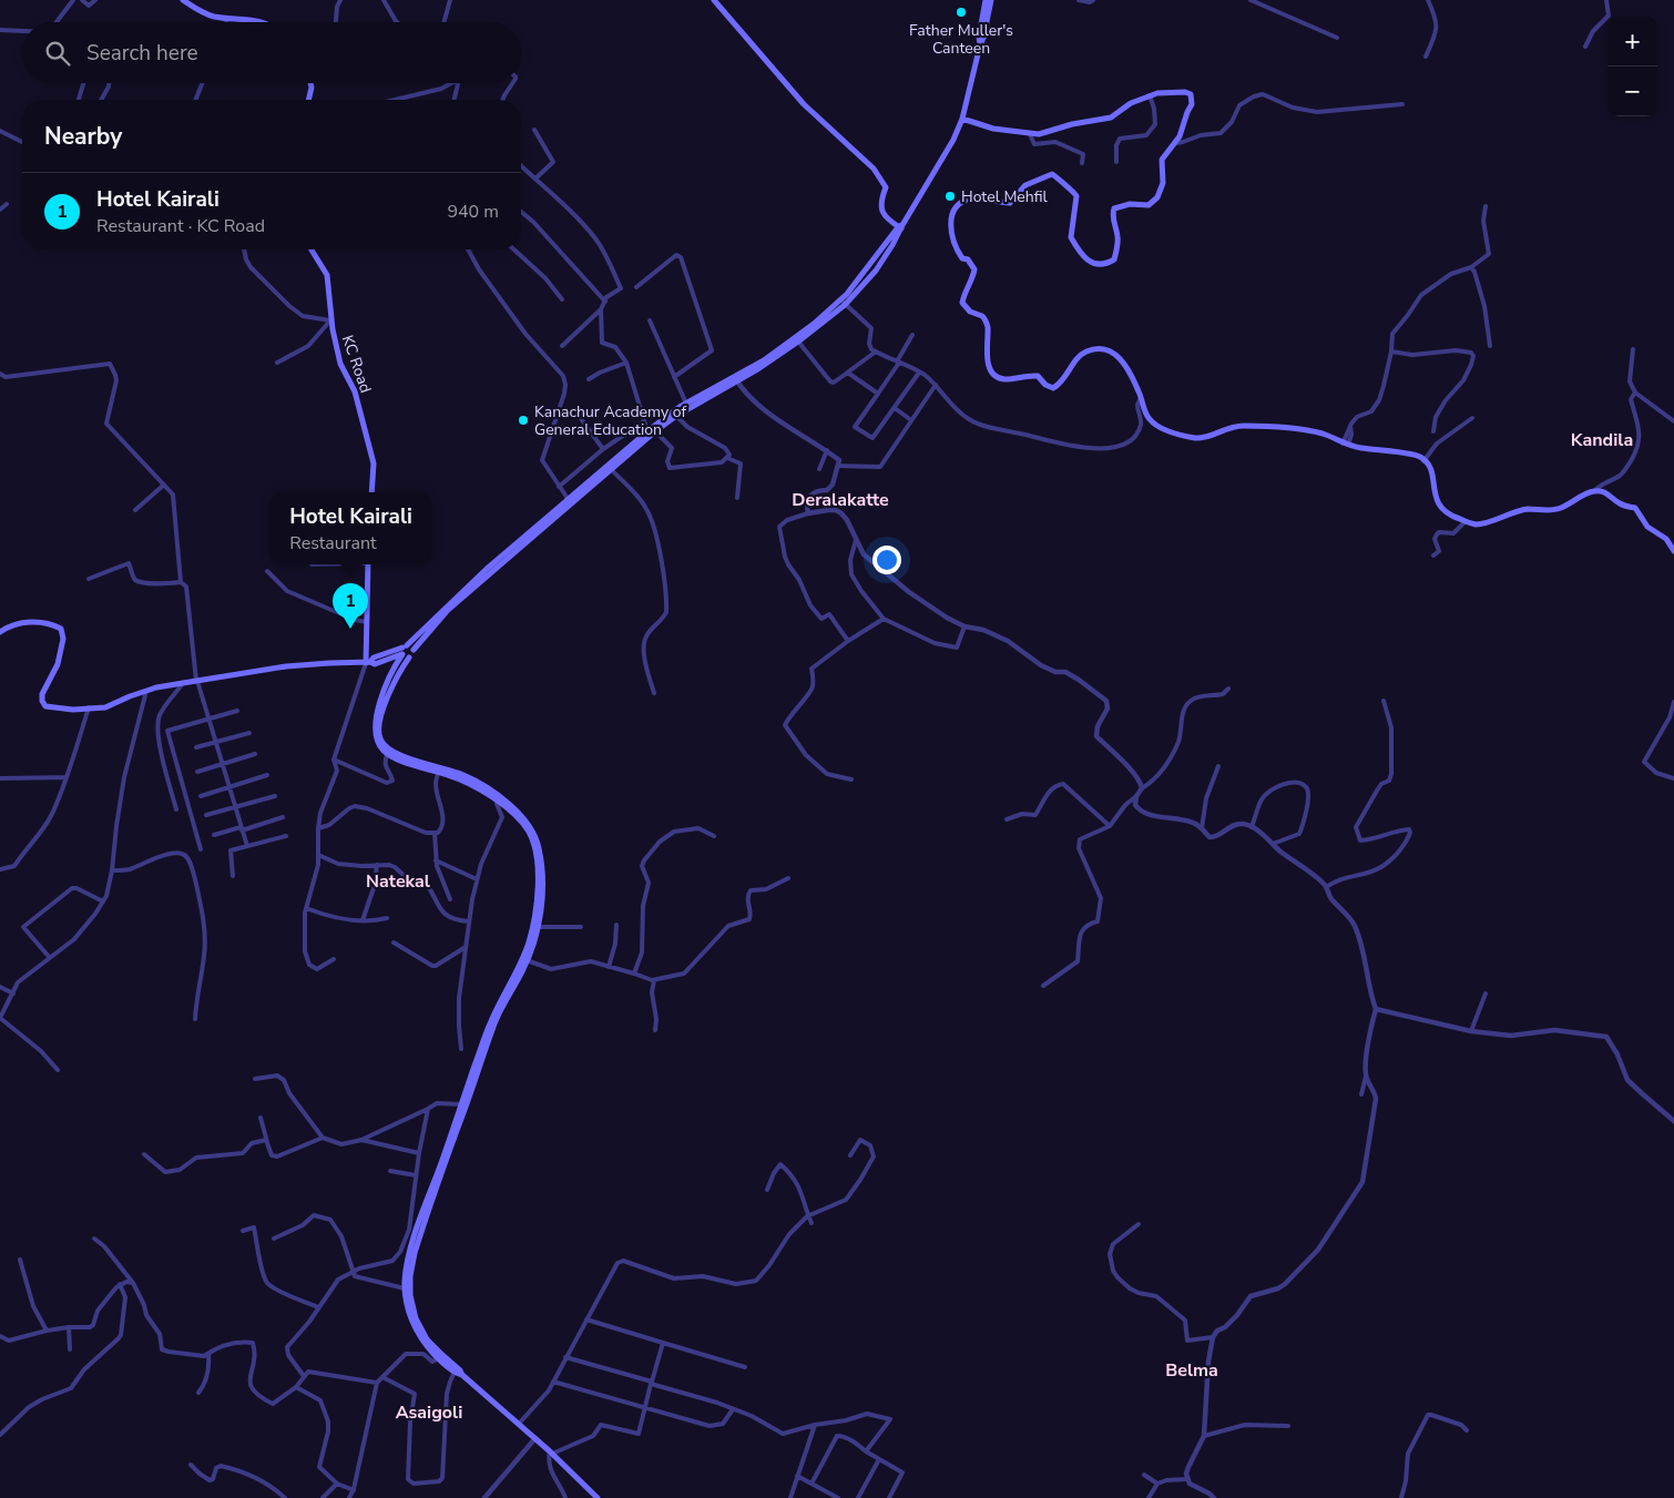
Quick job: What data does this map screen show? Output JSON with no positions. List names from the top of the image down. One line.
{"streets":{"main road":["KC Road"]},"districts":["Kandila","Deralakatte","Natekal","Belma","Asaigoli"],"places":["Father Muller's Canteen","Hotel Mehfil","Kanachur Academy of General Education"],"page":{"map_buttons":["+","−"],"search":"Search here","heading":"Nearby","list":[{"mark":"1","name":"Hotel Kairali","note":"Restaurant · KC Road","value":"940 m"}],"popup":["Hotel Kairali","Restaurant"],"pins":"1"}}
